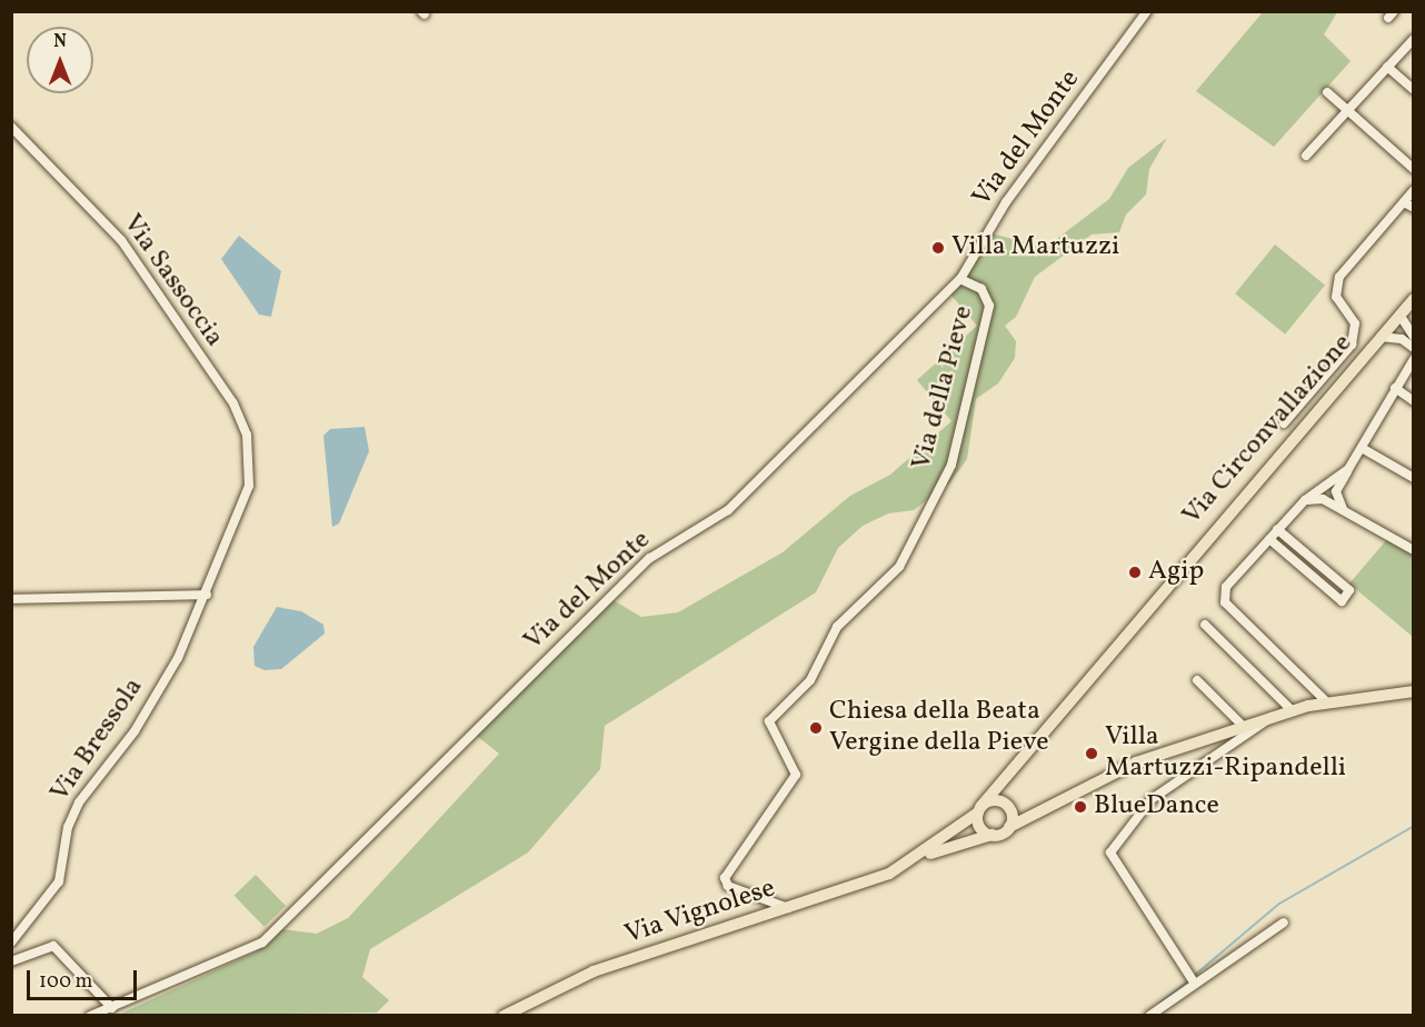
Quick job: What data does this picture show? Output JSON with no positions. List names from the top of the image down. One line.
{"streets":{"main road":["Via Circonvallazione","Via Vignolese"],"street":["Via del Monte","Via Sassoccia","Via della Pieve","Via Bressola"]},"crossings":[["Via del Monte","Via della Pieve"],["Via Sassoccia","Via Bressola"],["Via della Pieve","Via Vignolese"],["Via Circonvallazione","Via Vignolese"]],"places":["Villa Martuzzi","Agip","Chiesa della Beata Vergine della Pieve","Villa Martuzzi-Ripandelli","BlueDance"],"scale_bar":"100 m","north":"top"}
